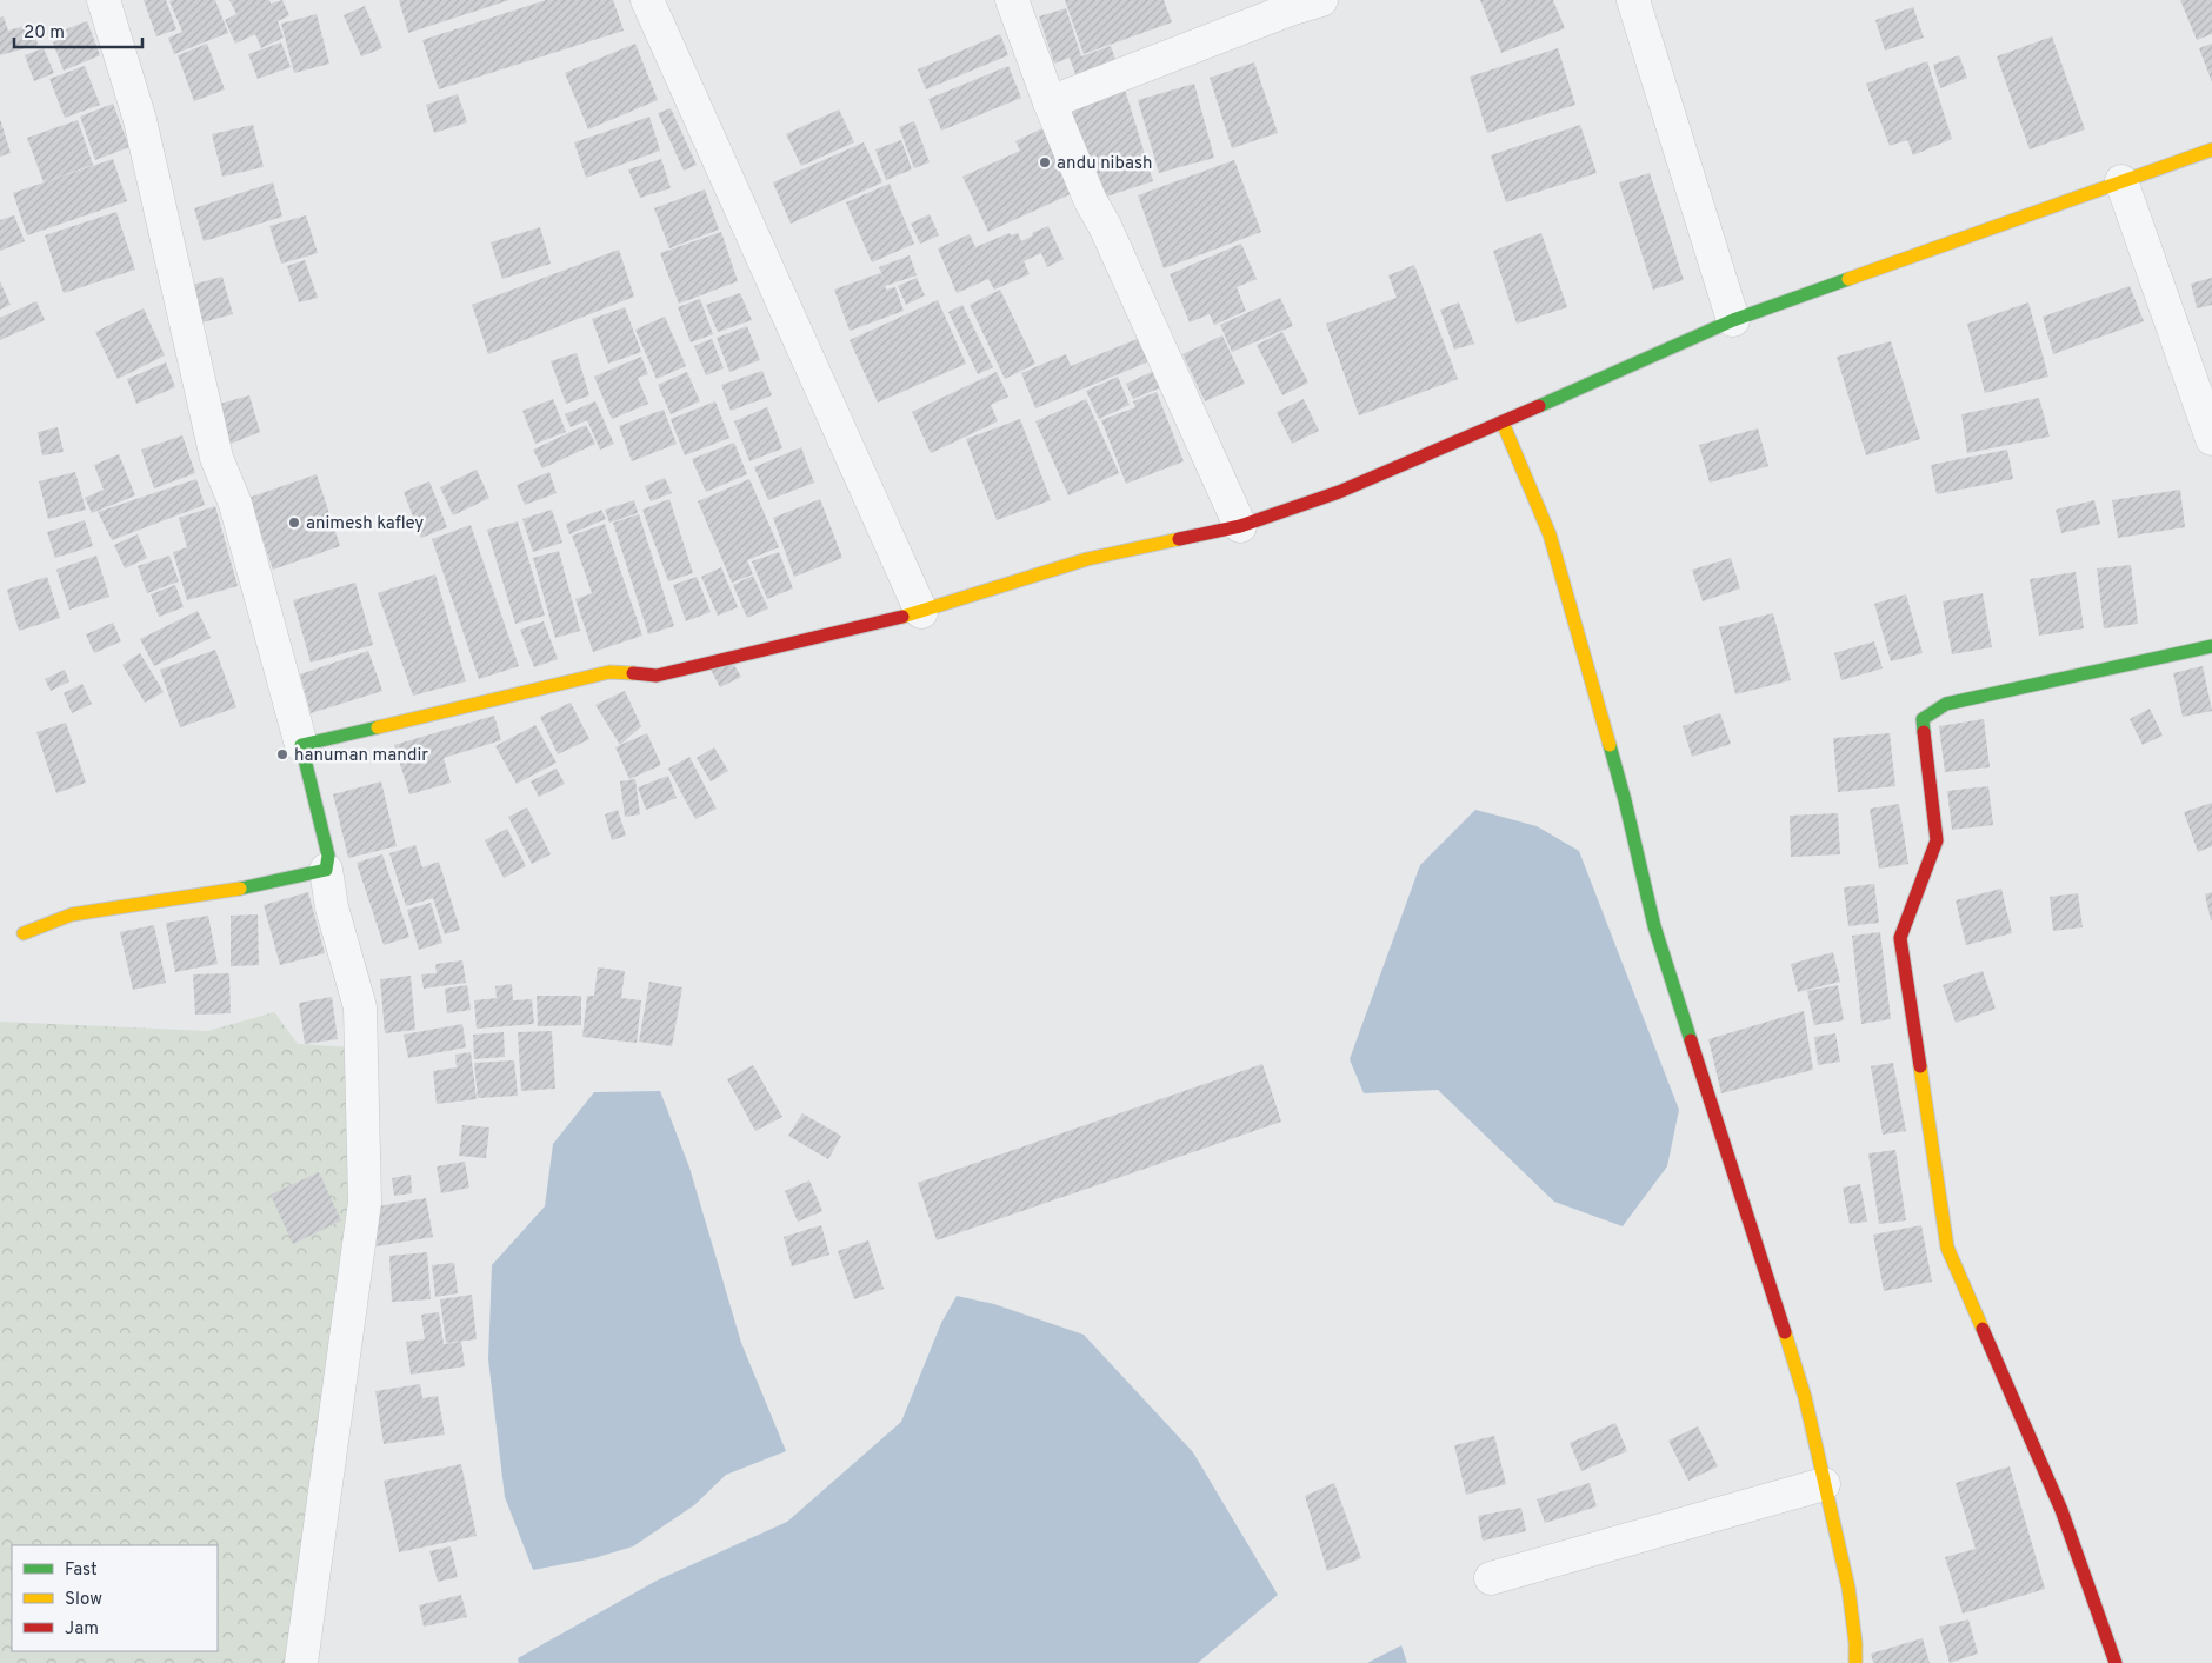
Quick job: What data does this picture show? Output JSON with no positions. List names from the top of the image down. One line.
{"places":["andu nibash","animesh kafley","hanuman mandir"],"legend":["Fast","Slow","Jam"],"scale_bar":"20 m"}
